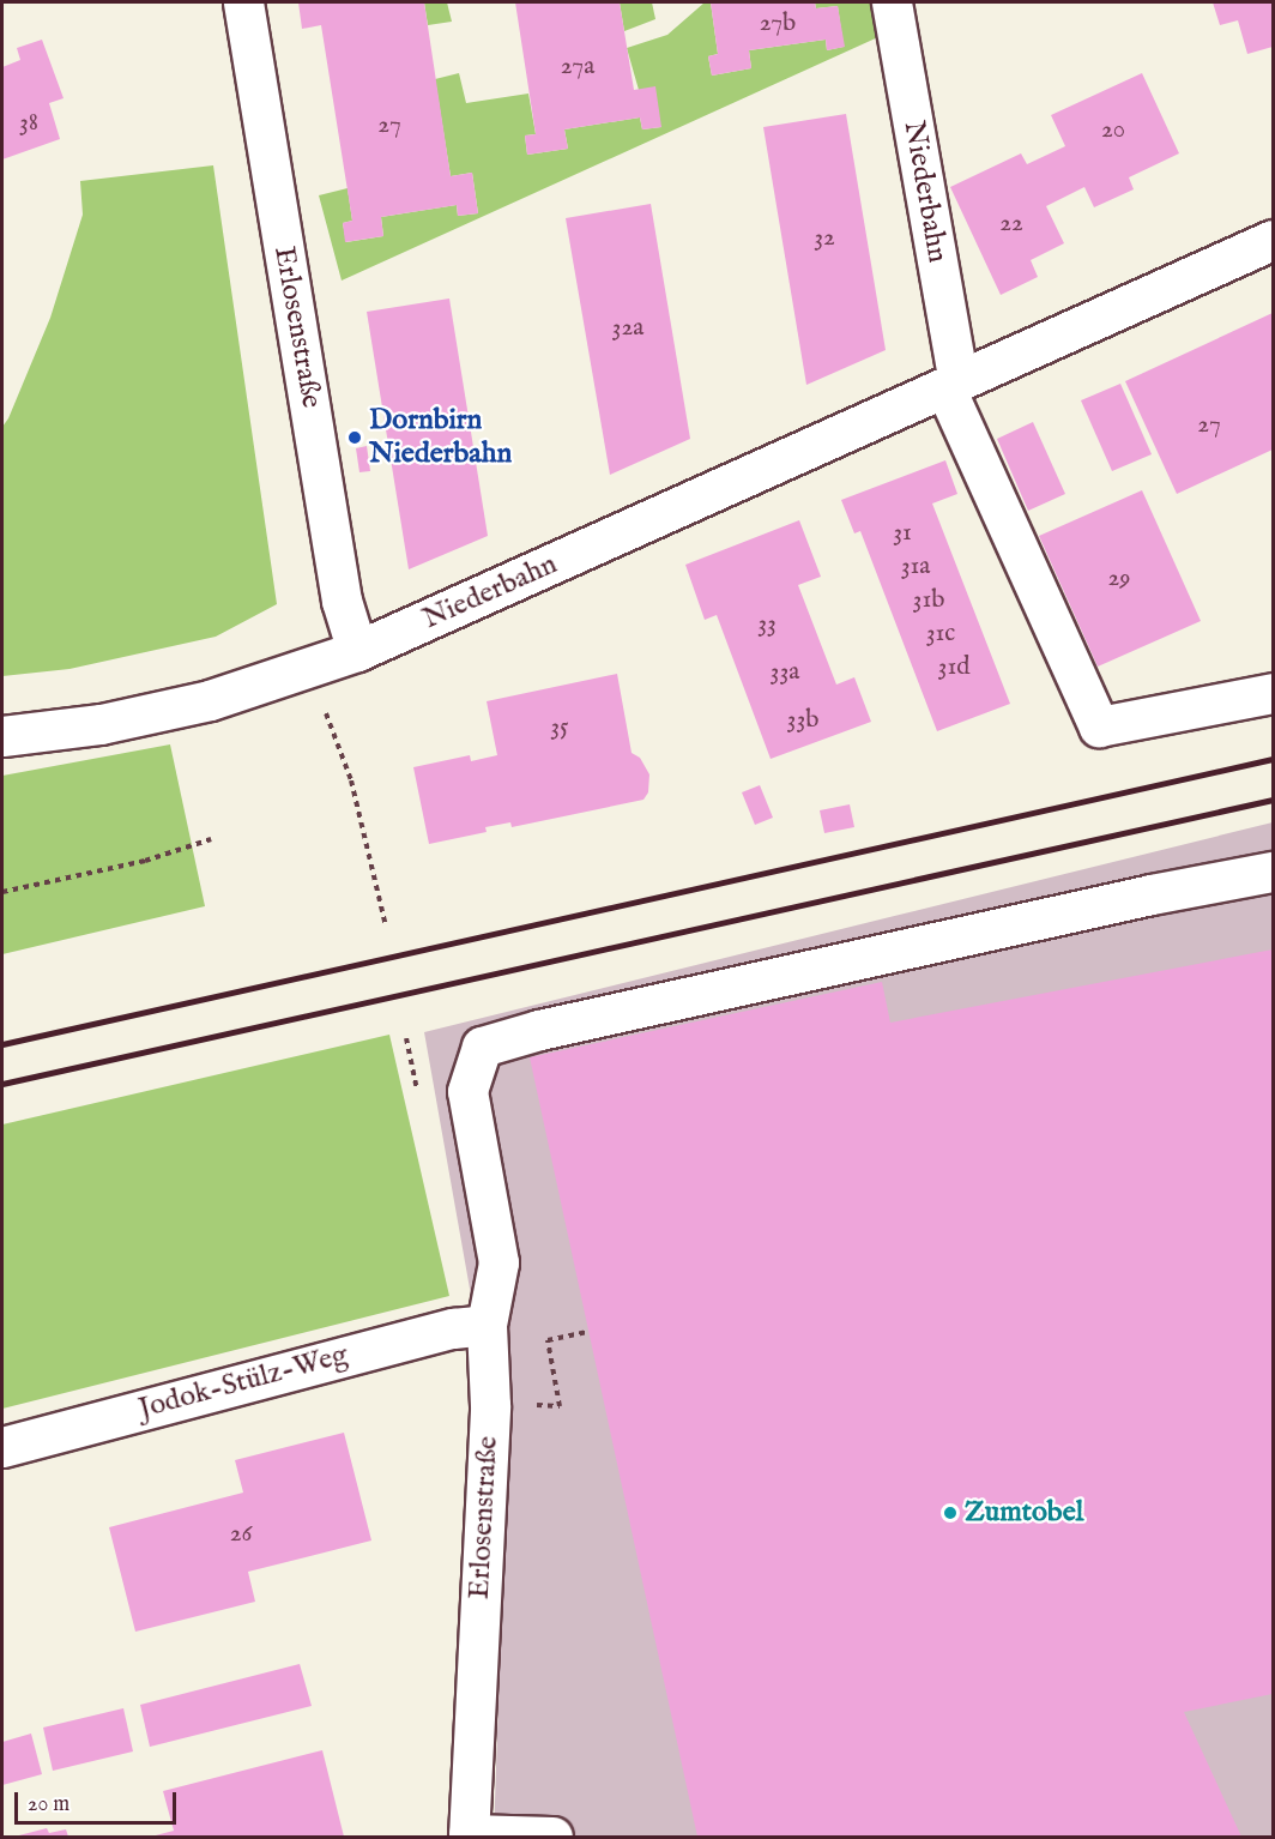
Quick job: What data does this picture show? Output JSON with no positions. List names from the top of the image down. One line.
{"streets":{"street":["Niederbahn","Erlosenstraße","Jodok-Stülz-Weg"]},"crossings":[["Niederbahn","Erlosenstraße"],["Erlosenstraße","Jodok-Stülz-Weg"]],"places":["Dornbirn Niederbahn","Zumtobel"],"house_numbers":["27b","27a","38","27","20","22","32","32a","27","31","31a","29","31b","33","31c","31d","33a","33b","35","26"],"scale_bar":"20 m"}
